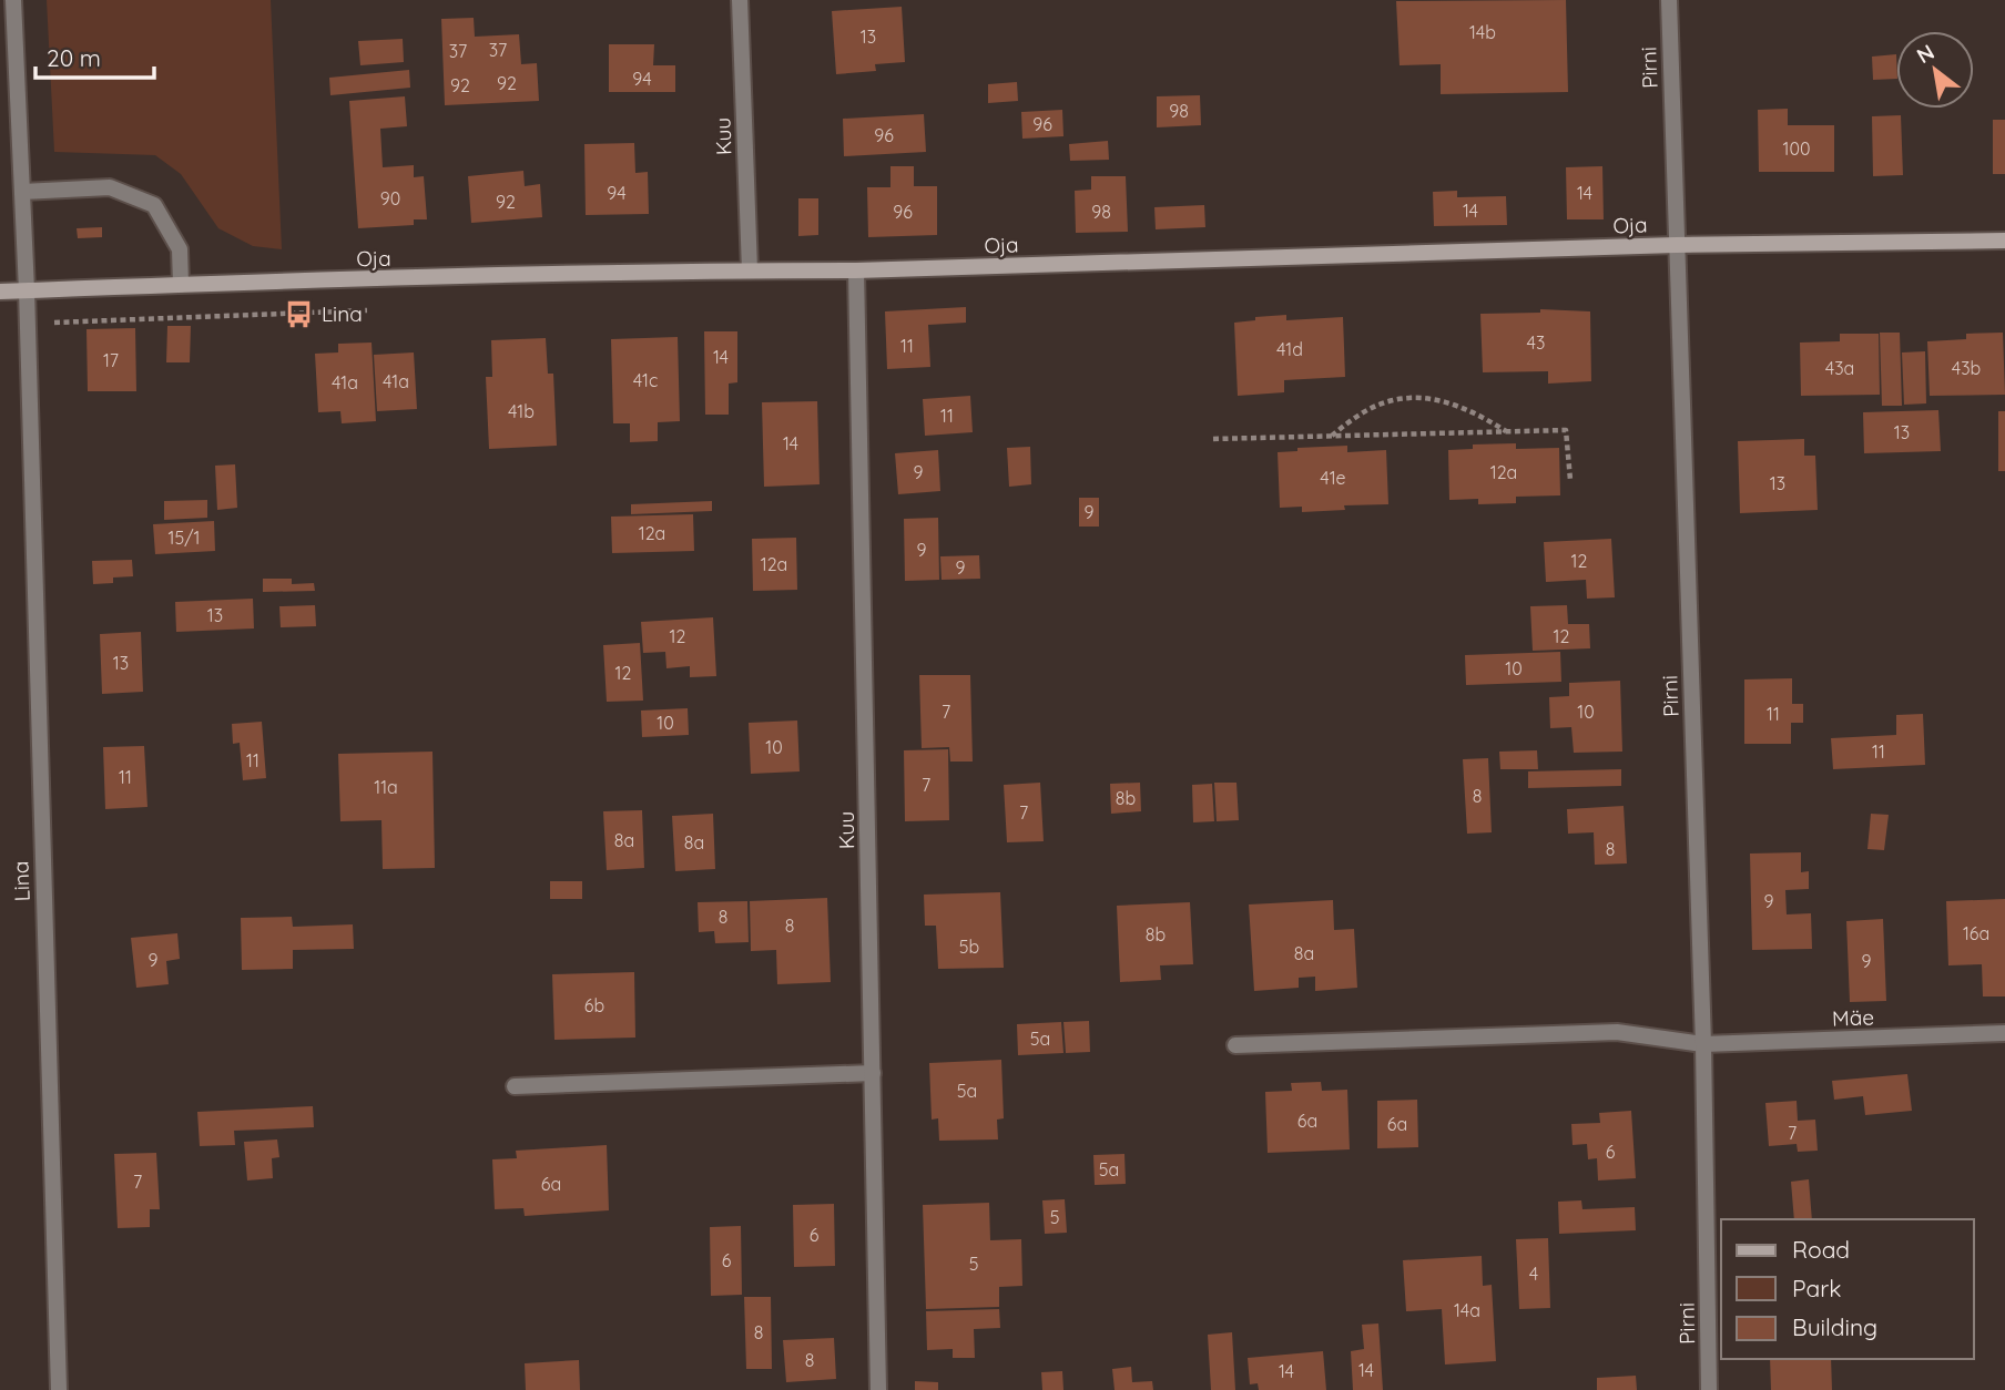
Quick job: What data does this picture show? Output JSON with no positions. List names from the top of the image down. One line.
{"streets":{"street":["Pirni","Kuu","Oja","Lina","Mäe"]},"crossings":[["Pirni","Oja"],["Pirni","Mäe"],["Kuu","Oja"],["Oja","Lina"]],"places":{"bus stop":["Lina"]},"house_numbers":["14b","13","37","37","94","92","92","98","96","96","100","94","14","90","92","14","96","98","43","11","41d","14","17","43a","43b","41c","41a","41a","41b","11","13","14","9","12a","41e","13","9","12a","15/1","9","12","12a","9","13","12","12","13","10","12","7","10","11","10","10","11","11","11","7","11a","8","8b","7","8a","8a","8","9","8","8","16a","8b","5b","8a","9","9","6b","5a","5a","6a","6a","7","6","5a","7","6a","5","6","6","5","4","14a","8","8","14","14"],"legend":["Road","Park","Building"],"scale_bar":"20 m","north":"top left"}
